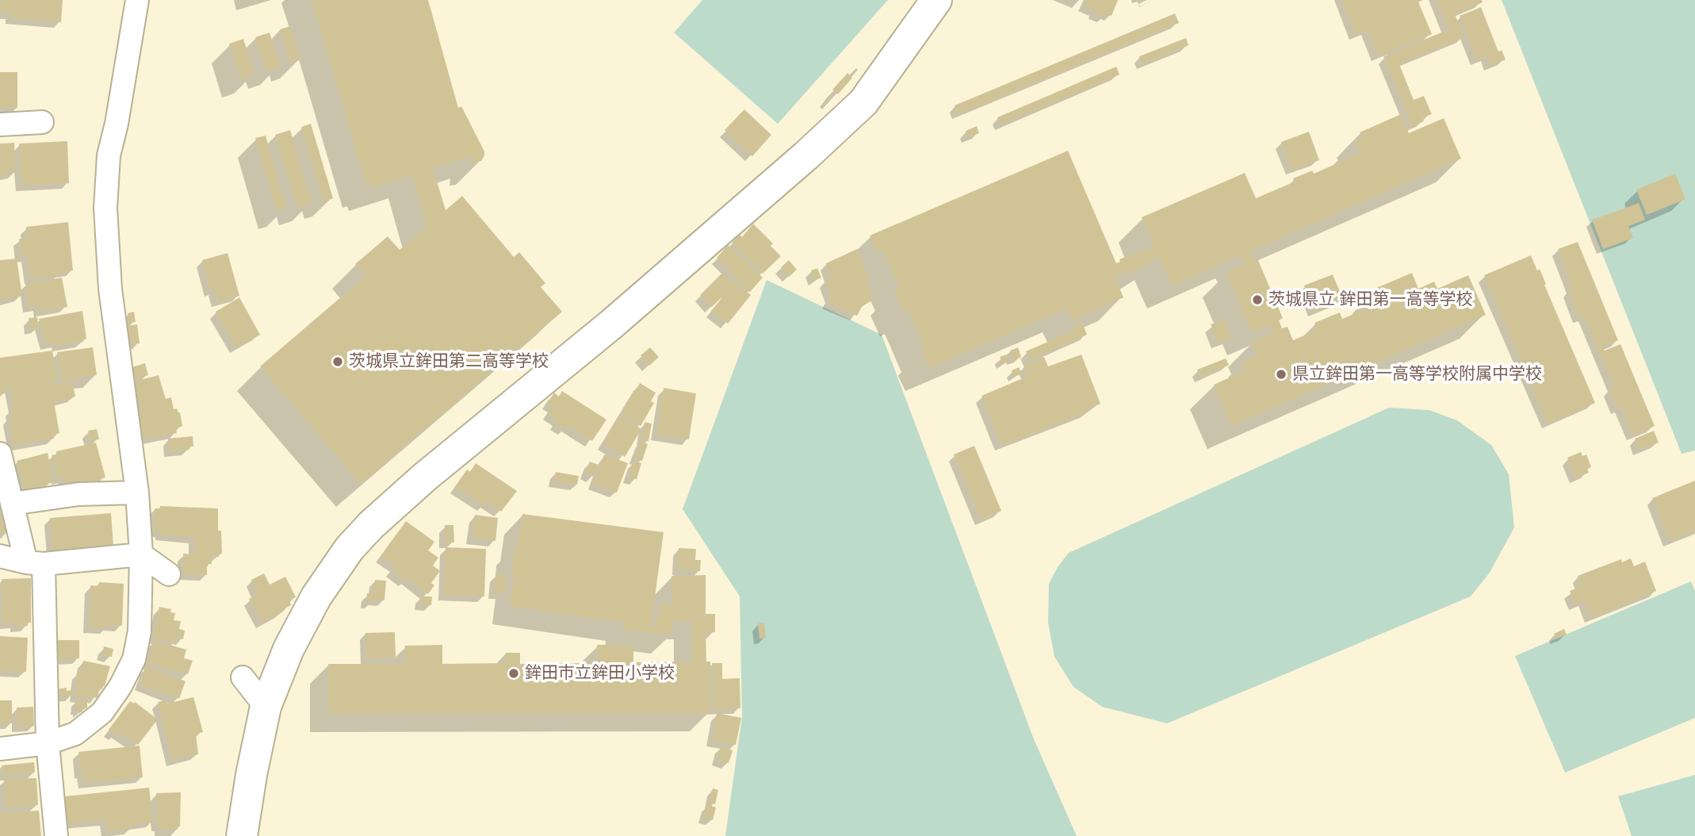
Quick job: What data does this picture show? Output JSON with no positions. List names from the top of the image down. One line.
{"places":["茨城県立 鉾田第一高等学校","茨城県立鉾田第二高等学校","県立鉾田第一高等学校附属中学校","鉾田市立鉾田小学校"]}
